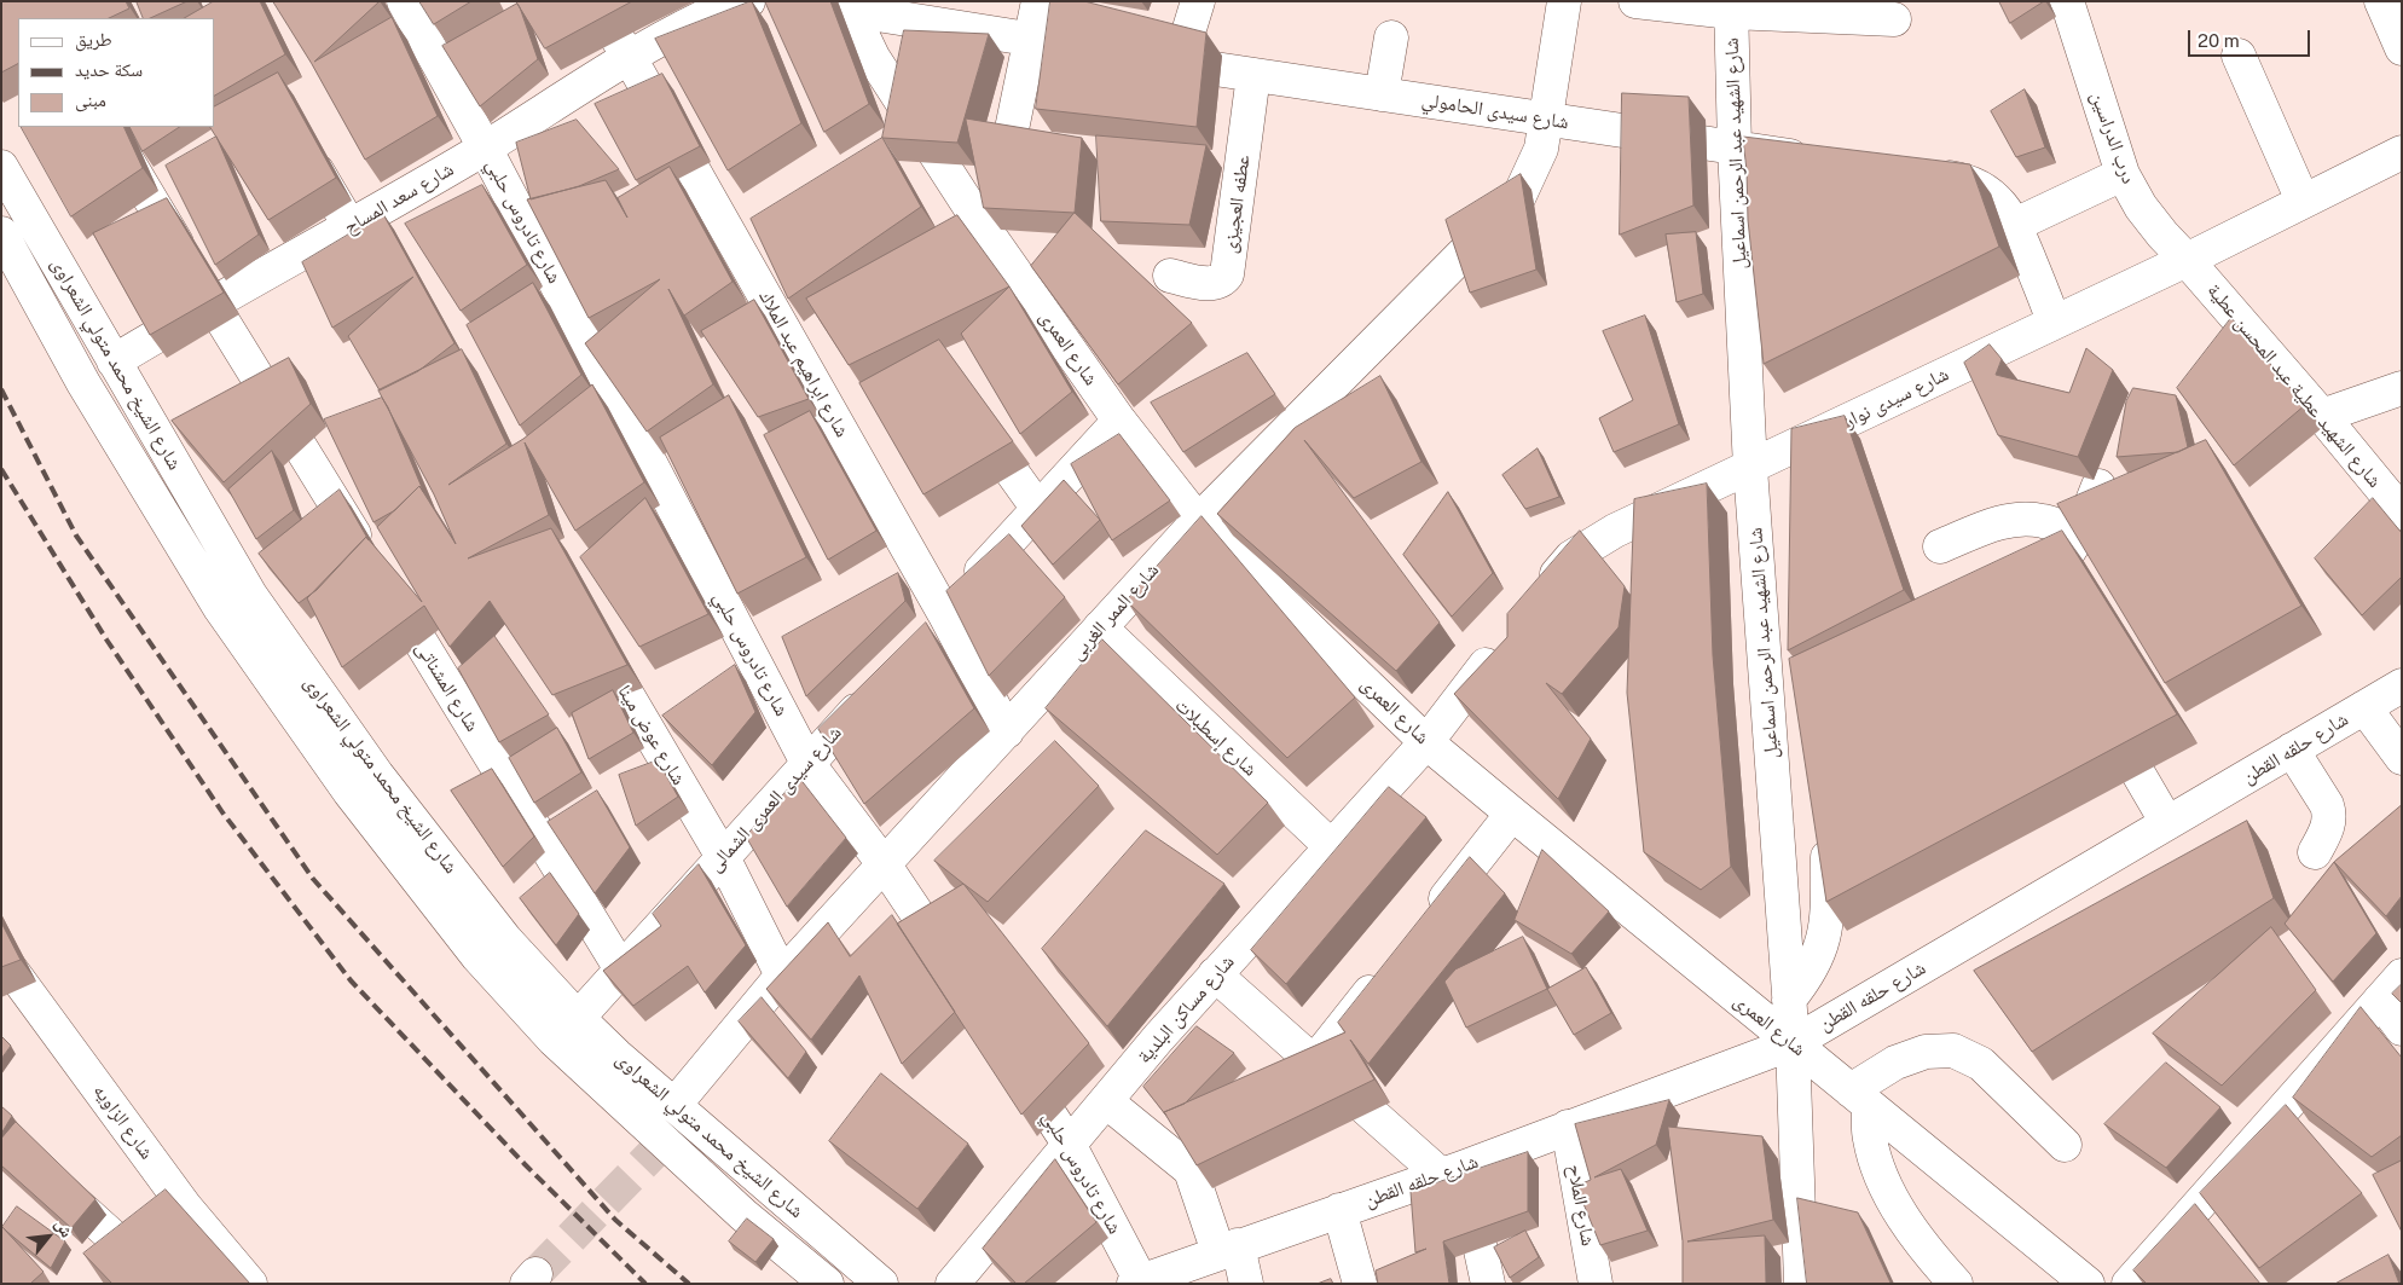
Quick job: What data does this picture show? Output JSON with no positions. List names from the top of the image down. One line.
{"streets":{"street":["شارع سيدى الحامولي","درب الدراسين","شارع الشهيد عبد الرحمن اسماعيل","شارع سعد المساح","عطفه العجيزى","شارع تادروس حلبي","شارع العمرى","شارع الشيخ محمد متولي الشعراوى","شارع ابراهيم عبد الملاك","شارع الشهيد عطية عبد المحسن عطية","شارع سيدى نوار","شارع الممر الغربى","شارع المشناتى","شارع عوض مينا","شارع إسطبلات","شارع حلقه القطن","شارع سيدى العمرى الشمالى","شارع مساكن البلدية","شارع الزاويه","شارع الملاح"]},"crossings":[["شارع سيدى الحامولي","شارع الشهيد عبد الرحمن اسماعيل"],["شارع سيدى الحامولي","عطفه العجيزى"],["شارع سيدى الحامولي","شارع العمرى"],["شارع سيدى الحامولي","شارع الممر الغربى"],["درب الدراسين","شارع الشهيد عطية عبد المحسن عطية"],["درب الدراسين","شارع سيدى نوار"],["شارع الشهيد عبد الرحمن اسماعيل","شارع العمرى"],["شارع الشهيد عبد الرحمن اسماعيل","شارع سيدى نوار"],["شارع الشهيد عبد الرحمن اسماعيل","شارع حلقه القطن"],["شارع سعد المساح","شارع تادروس حلبي"],["شارع سعد المساح","شارع الشيخ محمد متولي الشعراوى"],["شارع سعد المساح","شارع ابراهيم عبد الملاك"],["شارع سعد المساح","شارع المشناتى"],["شارع تادروس حلبي","شارع الممر الغربى"],["شارع تادروس حلبي","شارع حلقه القطن"],["شارع تادروس حلبي","شارع سيدى العمرى الشمالى"],["شارع تادروس حلبي","شارع مساكن البلدية"],["شارع العمرى","شارع الممر الغربى"],["شارع العمرى","شارع حلقه القطن"],["شارع العمرى","شارع مساكن البلدية"],["شارع الشيخ محمد متولي الشعراوى","شارع الممر الغربى"],["شارع الشيخ محمد متولي الشعراوى","شارع سيدى العمرى الشمالى"],["شارع ابراهيم عبد الملاك","شارع الممر الغربى"],["شارع الشهيد عطية عبد المحسن عطية","شارع سيدى نوار"],["شارع الممر الغربى","شارع عوض مينا"],["شارع الممر الغربى","شارع إسطبلات"],["شارع المشناتى","شارع سيدى العمرى الشمالى"],["شارع عوض مينا","شارع سيدى العمرى الشمالى"],["شارع إسطبلات","شارع مساكن البلدية"],["شارع حلقه القطن","شارع الملاح"]],"legend":["طريق","سكة حديد","مبنى"],"scale_bar":"20 m","north":"top right"}
